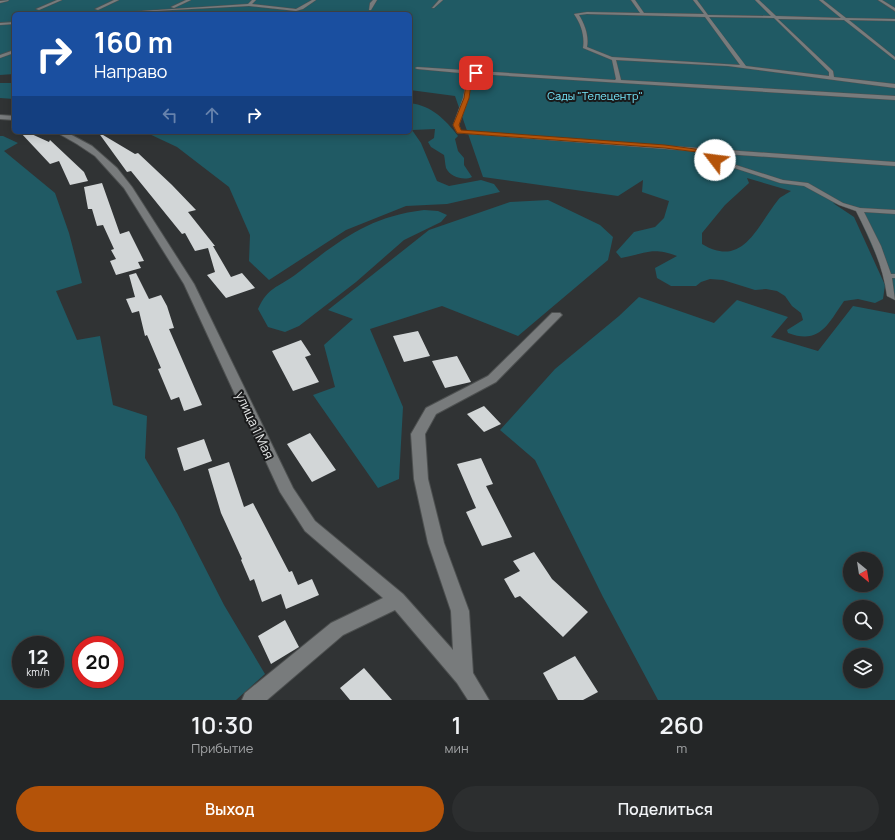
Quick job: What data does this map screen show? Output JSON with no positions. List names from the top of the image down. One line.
{"streets":{"street":["улица 1 Мая"]},"parks":["Сады \"Телецентр\""],"north":"bottom right","page":{"turn":["160 m","Направо"],"speed":"12 km/h","limit":"20","eta":["10:30","Прибытие","1","мин","260","m"],"buttons":["Выход","Поделиться"]}}
